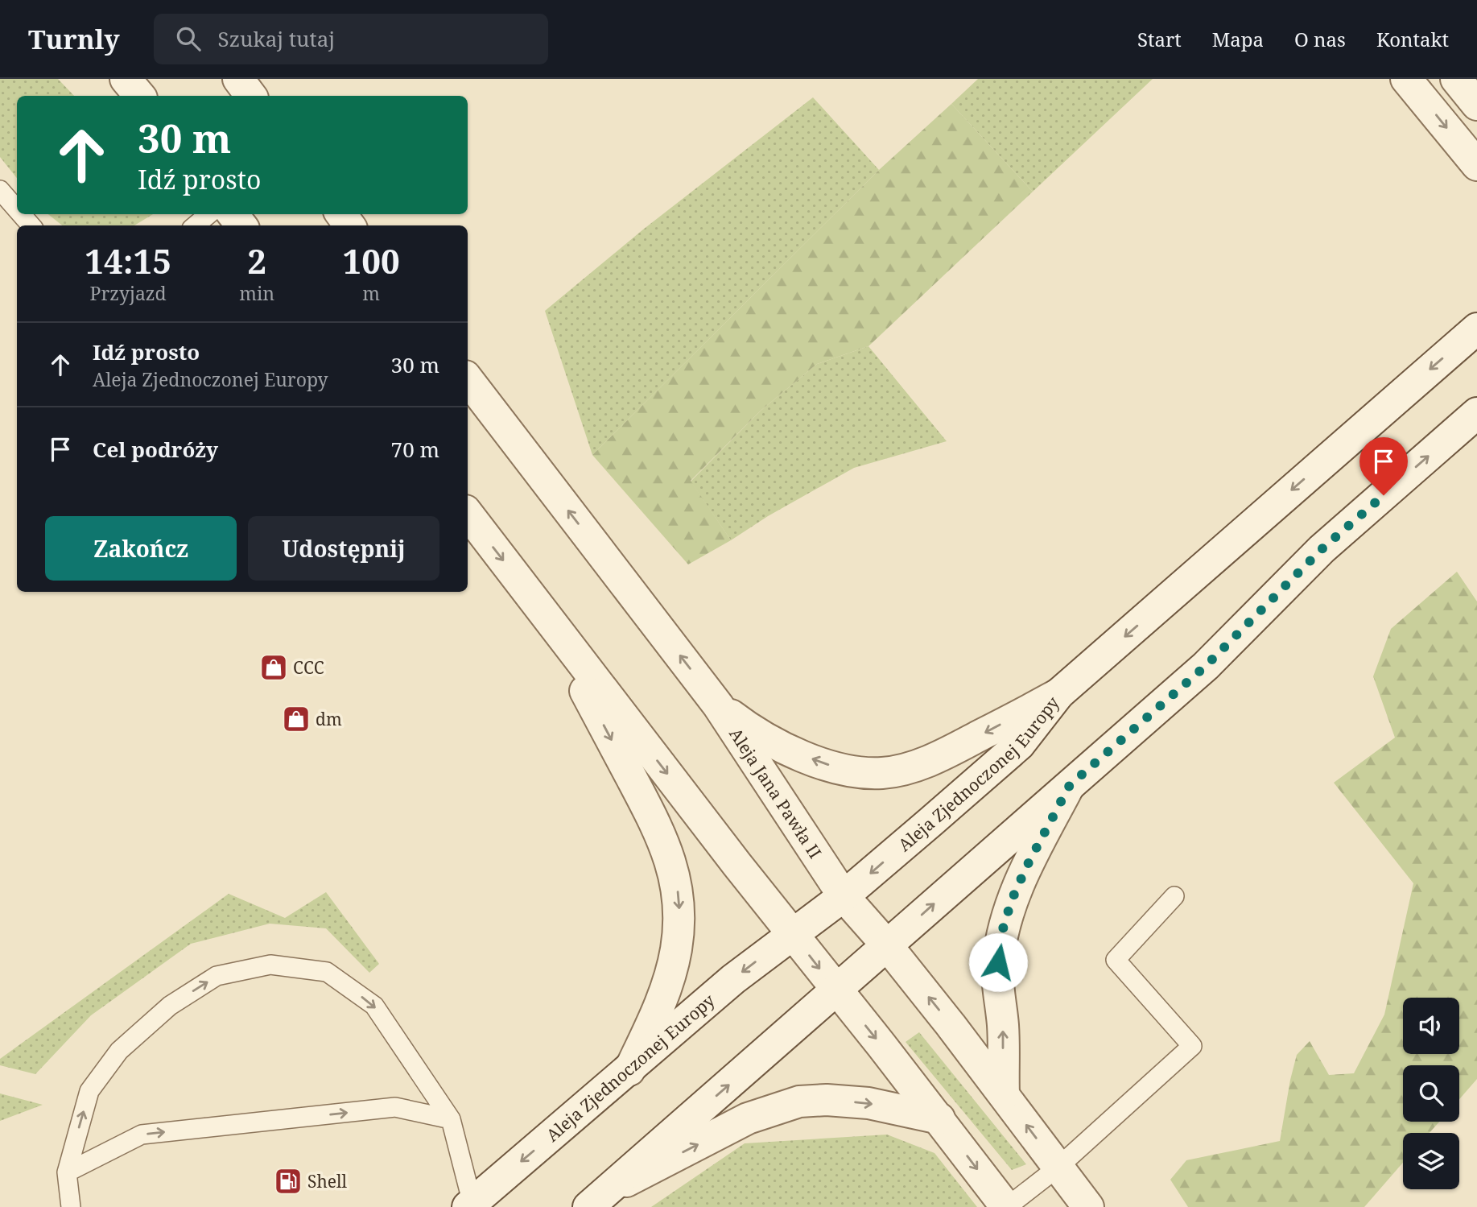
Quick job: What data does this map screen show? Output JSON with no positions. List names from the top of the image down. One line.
{"streets":{"street":["Aleja Zjednoczonej Europy","Aleja Jana Pawła II"]},"crossings":[["Aleja Zjednoczonej Europy","Aleja Jana Pawła II"]],"places":{"shop":["CCC","dm"],"fuel station":["Shell"]},"page":{"header":"Turnly","search":"Szukaj tutaj","nav":["Start","Mapa","O nas","Kontakt"],"turn":["30 m","Idź prosto"],"eta":["14:15","Przyjazd","2","min","100","m"],"list":[{"name":"Idź prosto","note":"Aleja Zjednoczonej Europy","value":"30 m"},{"name":"Cel podróży","value":"70 m"}],"buttons":["Zakończ","Udostępnij"]}}
